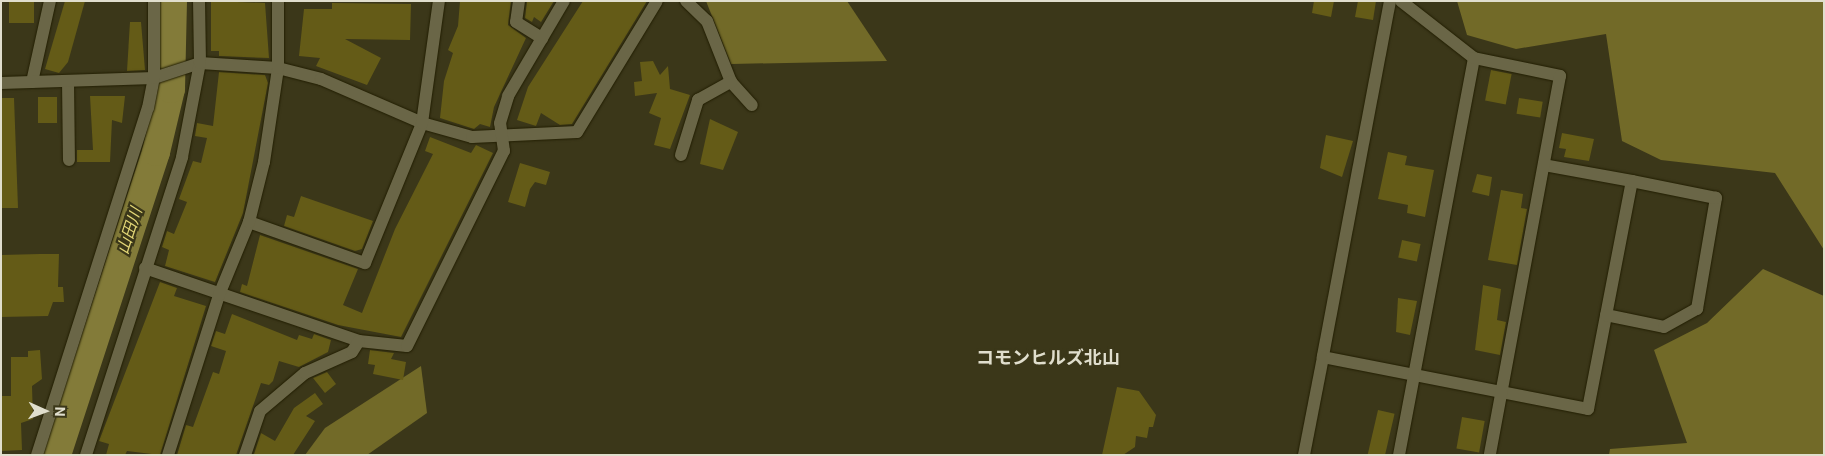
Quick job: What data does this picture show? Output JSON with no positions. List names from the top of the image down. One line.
{"districts":["コモンヒルズ北山"],"water":["山田川"],"north":"right"}
